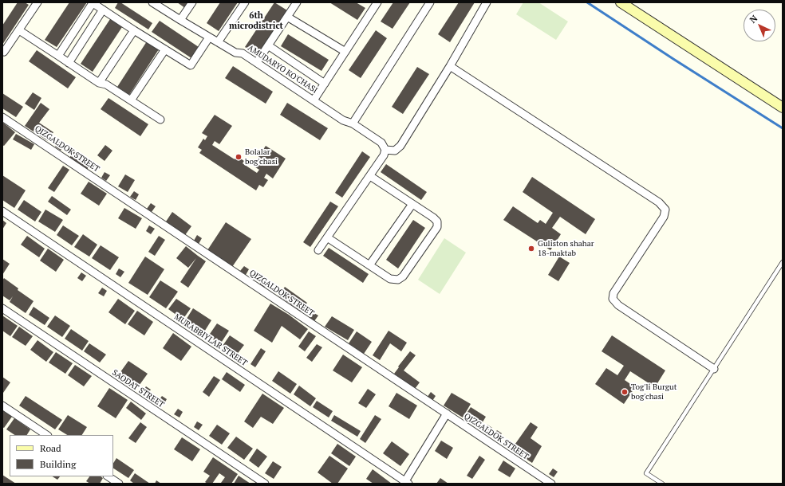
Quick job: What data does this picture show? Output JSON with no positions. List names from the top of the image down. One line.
{"streets":{"street":["AMUDARYO KO'CHASI","QIZGALDOK STREET","MURABBIYLAR STREET","SAODAT STREET"]},"districts":["6th microdistrict"],"places":["Bolalar bog'chasi","Guliston shahar 18-maktab","Tog'li Burgut bog'chasi"],"legend":["Road","Building"],"north":"top left"}
